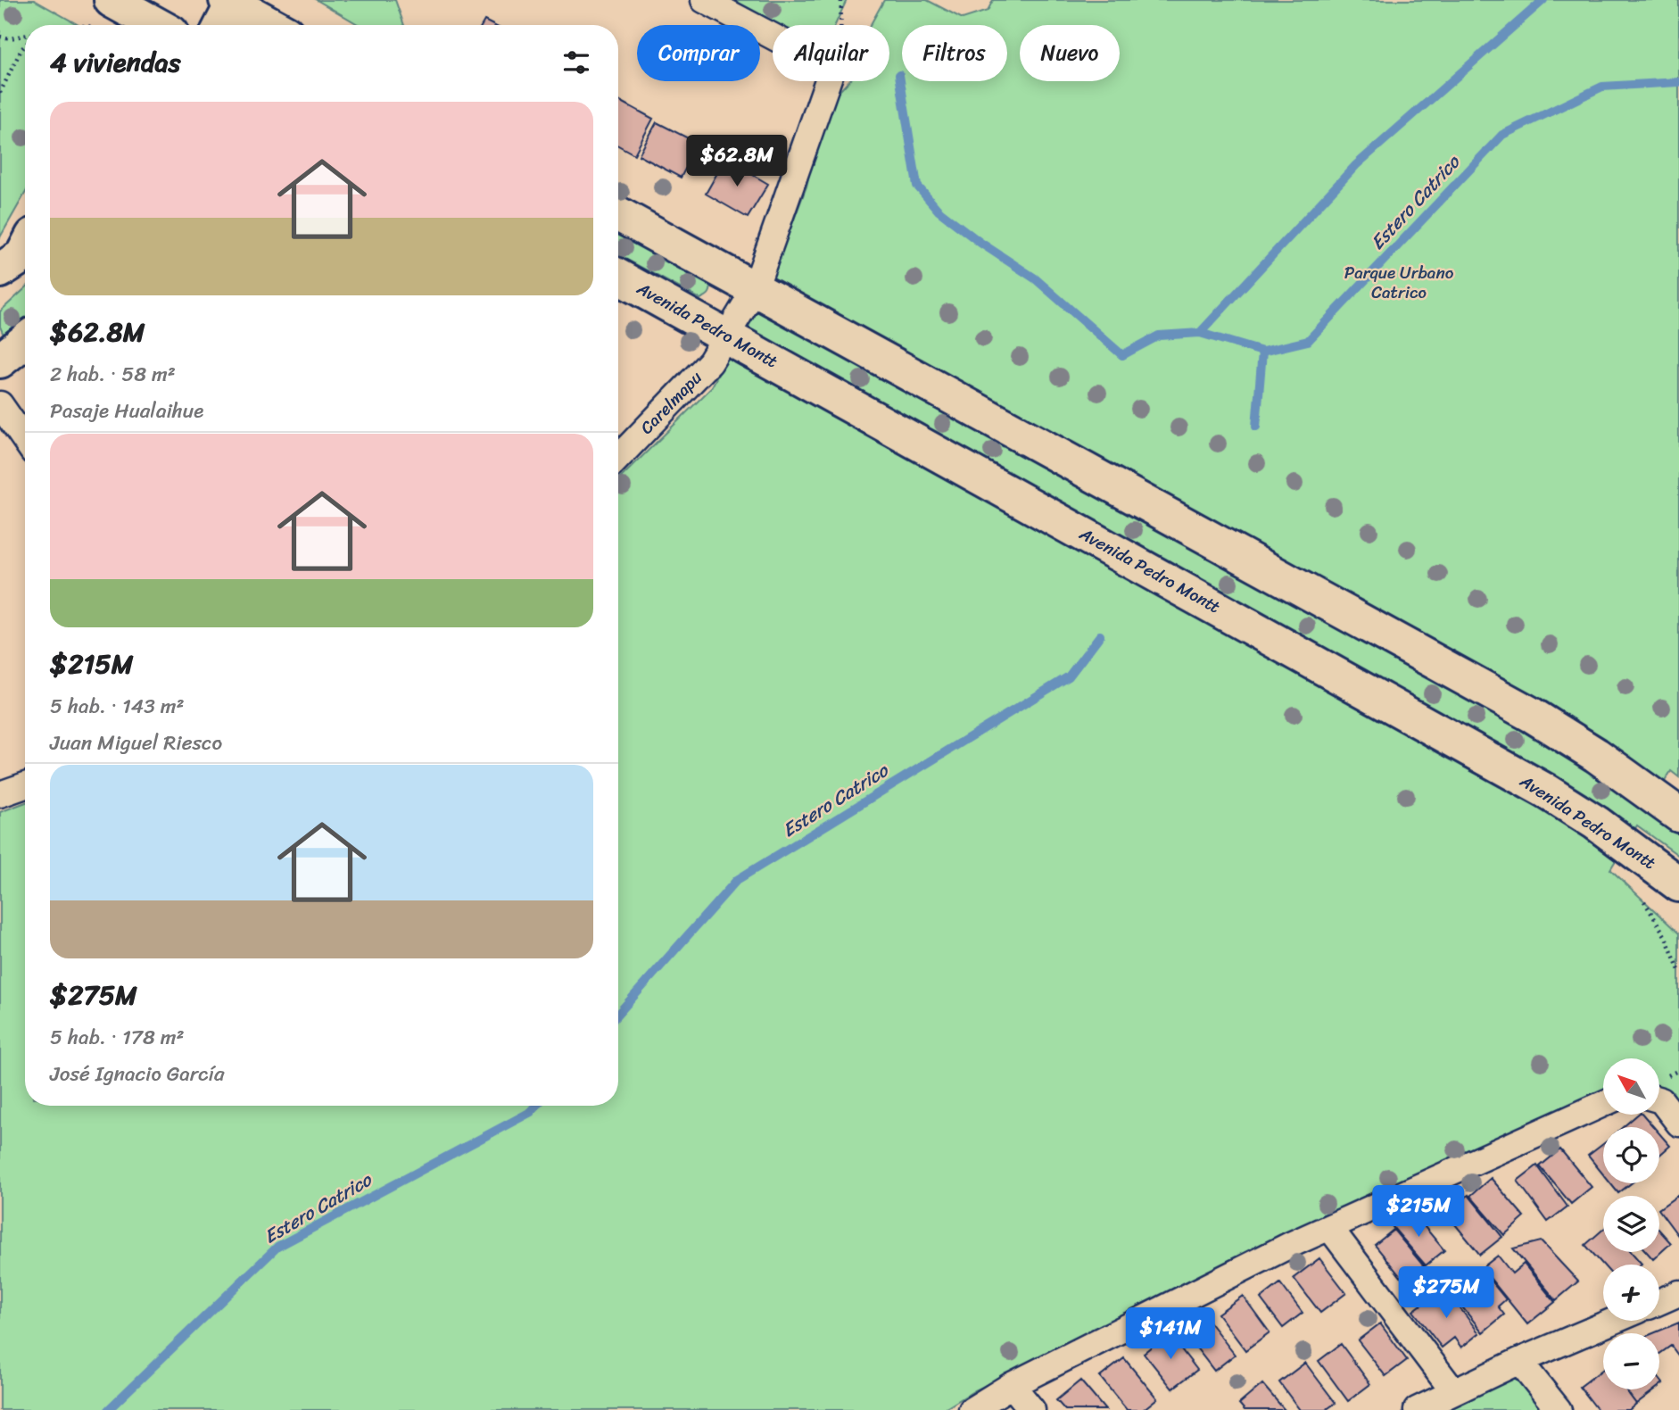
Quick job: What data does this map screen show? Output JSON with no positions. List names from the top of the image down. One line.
{"streets":{"main road":["Avenida Pedro Montt"],"street":["Carelmapu"]},"crossings":[["Avenida Pedro Montt","Carelmapu"]],"water":["Estero Catrico"],"parks":["Parque Urbano Catrico"],"north":"top left","page":{"chip":["Comprar","Alquilar","Filtros","Nuevo"],"heading":"4 viviendas","list":[{"name":"$62.8M","note":"2 hab. · 58 m² · Pasaje Hualaihue"},{"name":"$215M","note":"5 hab. · 143 m² · Juan Miguel Riesco"},{"name":"$275M","note":"5 hab. · 178 m² · José Ignacio García"}],"price":["$62.8M","$215M","$275M","$141M"],"map_buttons":["+","−"]}}
